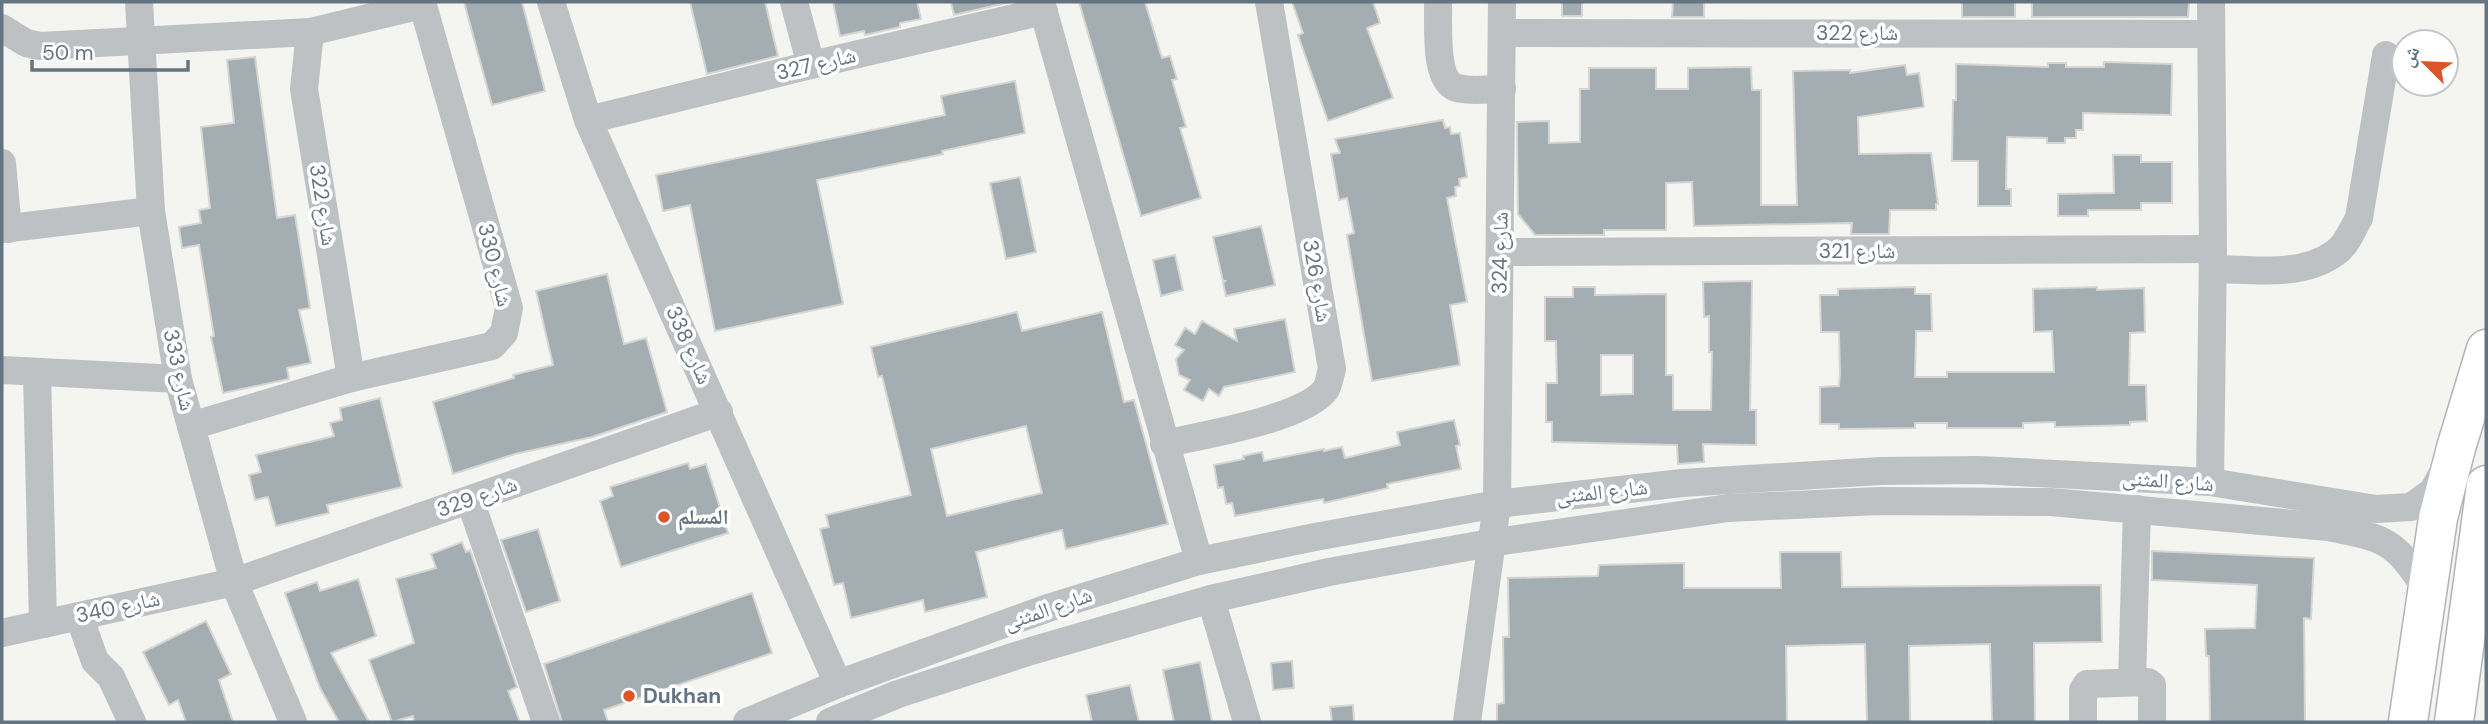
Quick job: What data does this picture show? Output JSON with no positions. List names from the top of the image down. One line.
{"streets":{"street":["شارع 322","شارع 327","شارع 321","شارع 324","شارع 330","شارع 326","شارع 338","شارع 333","شارع المثنى","شارع 329","شارع 340"]},"crossings":[["شارع 322","شارع 324"],["شارع 322","شارع 330"],["شارع 327","شارع 338"],["شارع 321","شارع 324"],["شارع 324","شارع المثنى"],["شارع 330","شارع 333"],["شارع 338","شارع المثنى"],["شارع 338","شارع 329"],["شارع 333","شارع 329"],["شارع 333","شارع 340"],["شارع 329","شارع 340"]],"places":["المسلم","Dukhan"],"scale_bar":"50 m","north":"top left"}
